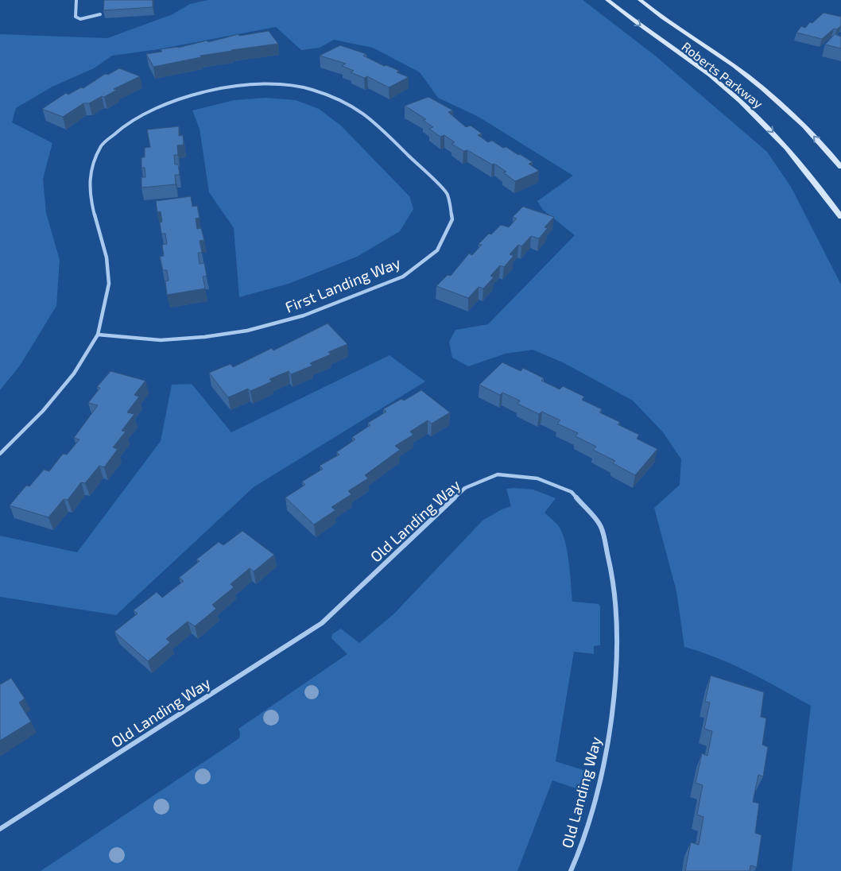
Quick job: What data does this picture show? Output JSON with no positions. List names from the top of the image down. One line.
{"streets":{"main road":["Roberts Parkway"],"street":["First Landing Way","Old Landing Way"]}}
